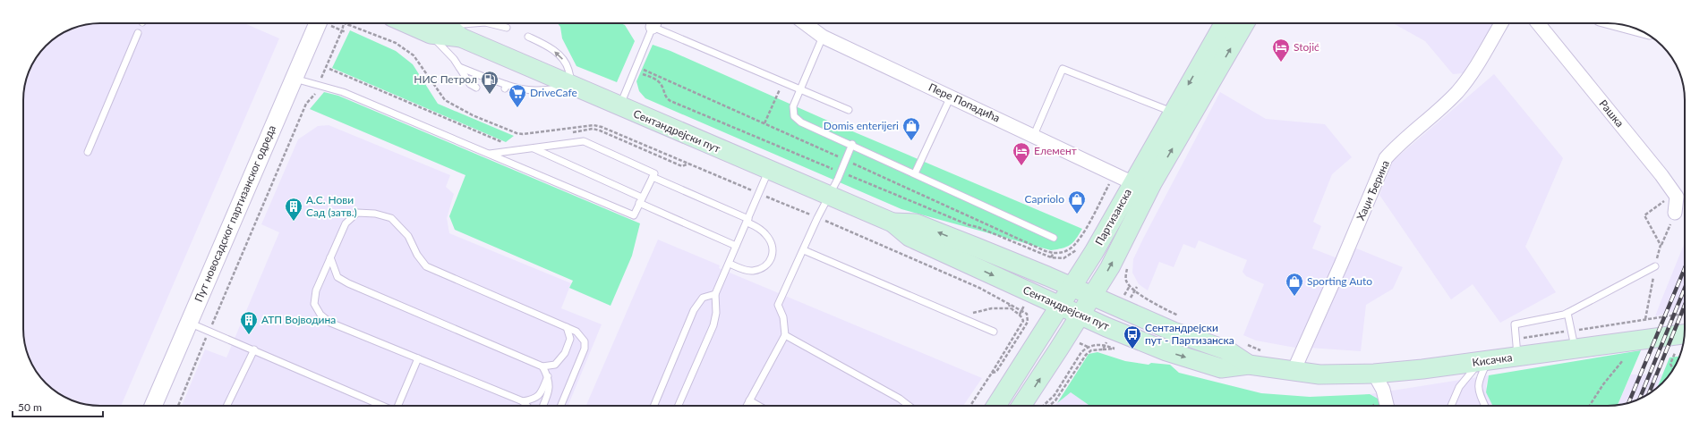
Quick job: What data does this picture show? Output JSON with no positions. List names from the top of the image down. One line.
{"streets":{"main road":["Сентандрејски пут","Партизанска","Кисачка"],"street":["Пере Попадића","Рашка","Хаџи Ђерина","Пут новосадског партизанског одреда"]},"crossings":[["Пере Попадића","Партизанска"],["Сентандрејски пут","Хаџи Ђерина"],["Сентандрејски пут","Партизанска"],["Сентандрејски пут","Кисачка"],["Хаџи Ђерина","Кисачка"]],"places":{"hotel":["Stojić","Елемент"],"fuel station":["НИС Петрол"],"supermarket":["DriveCafe"],"shop":["Domis enterijeri","Capriolo","Sporting Auto"],"building":["А.С. Нови Сад (затв.)","АТП Војводина"],"bus stop":["Сентандрејски пут - Партизанска"]},"scale_bar":"50 m"}
